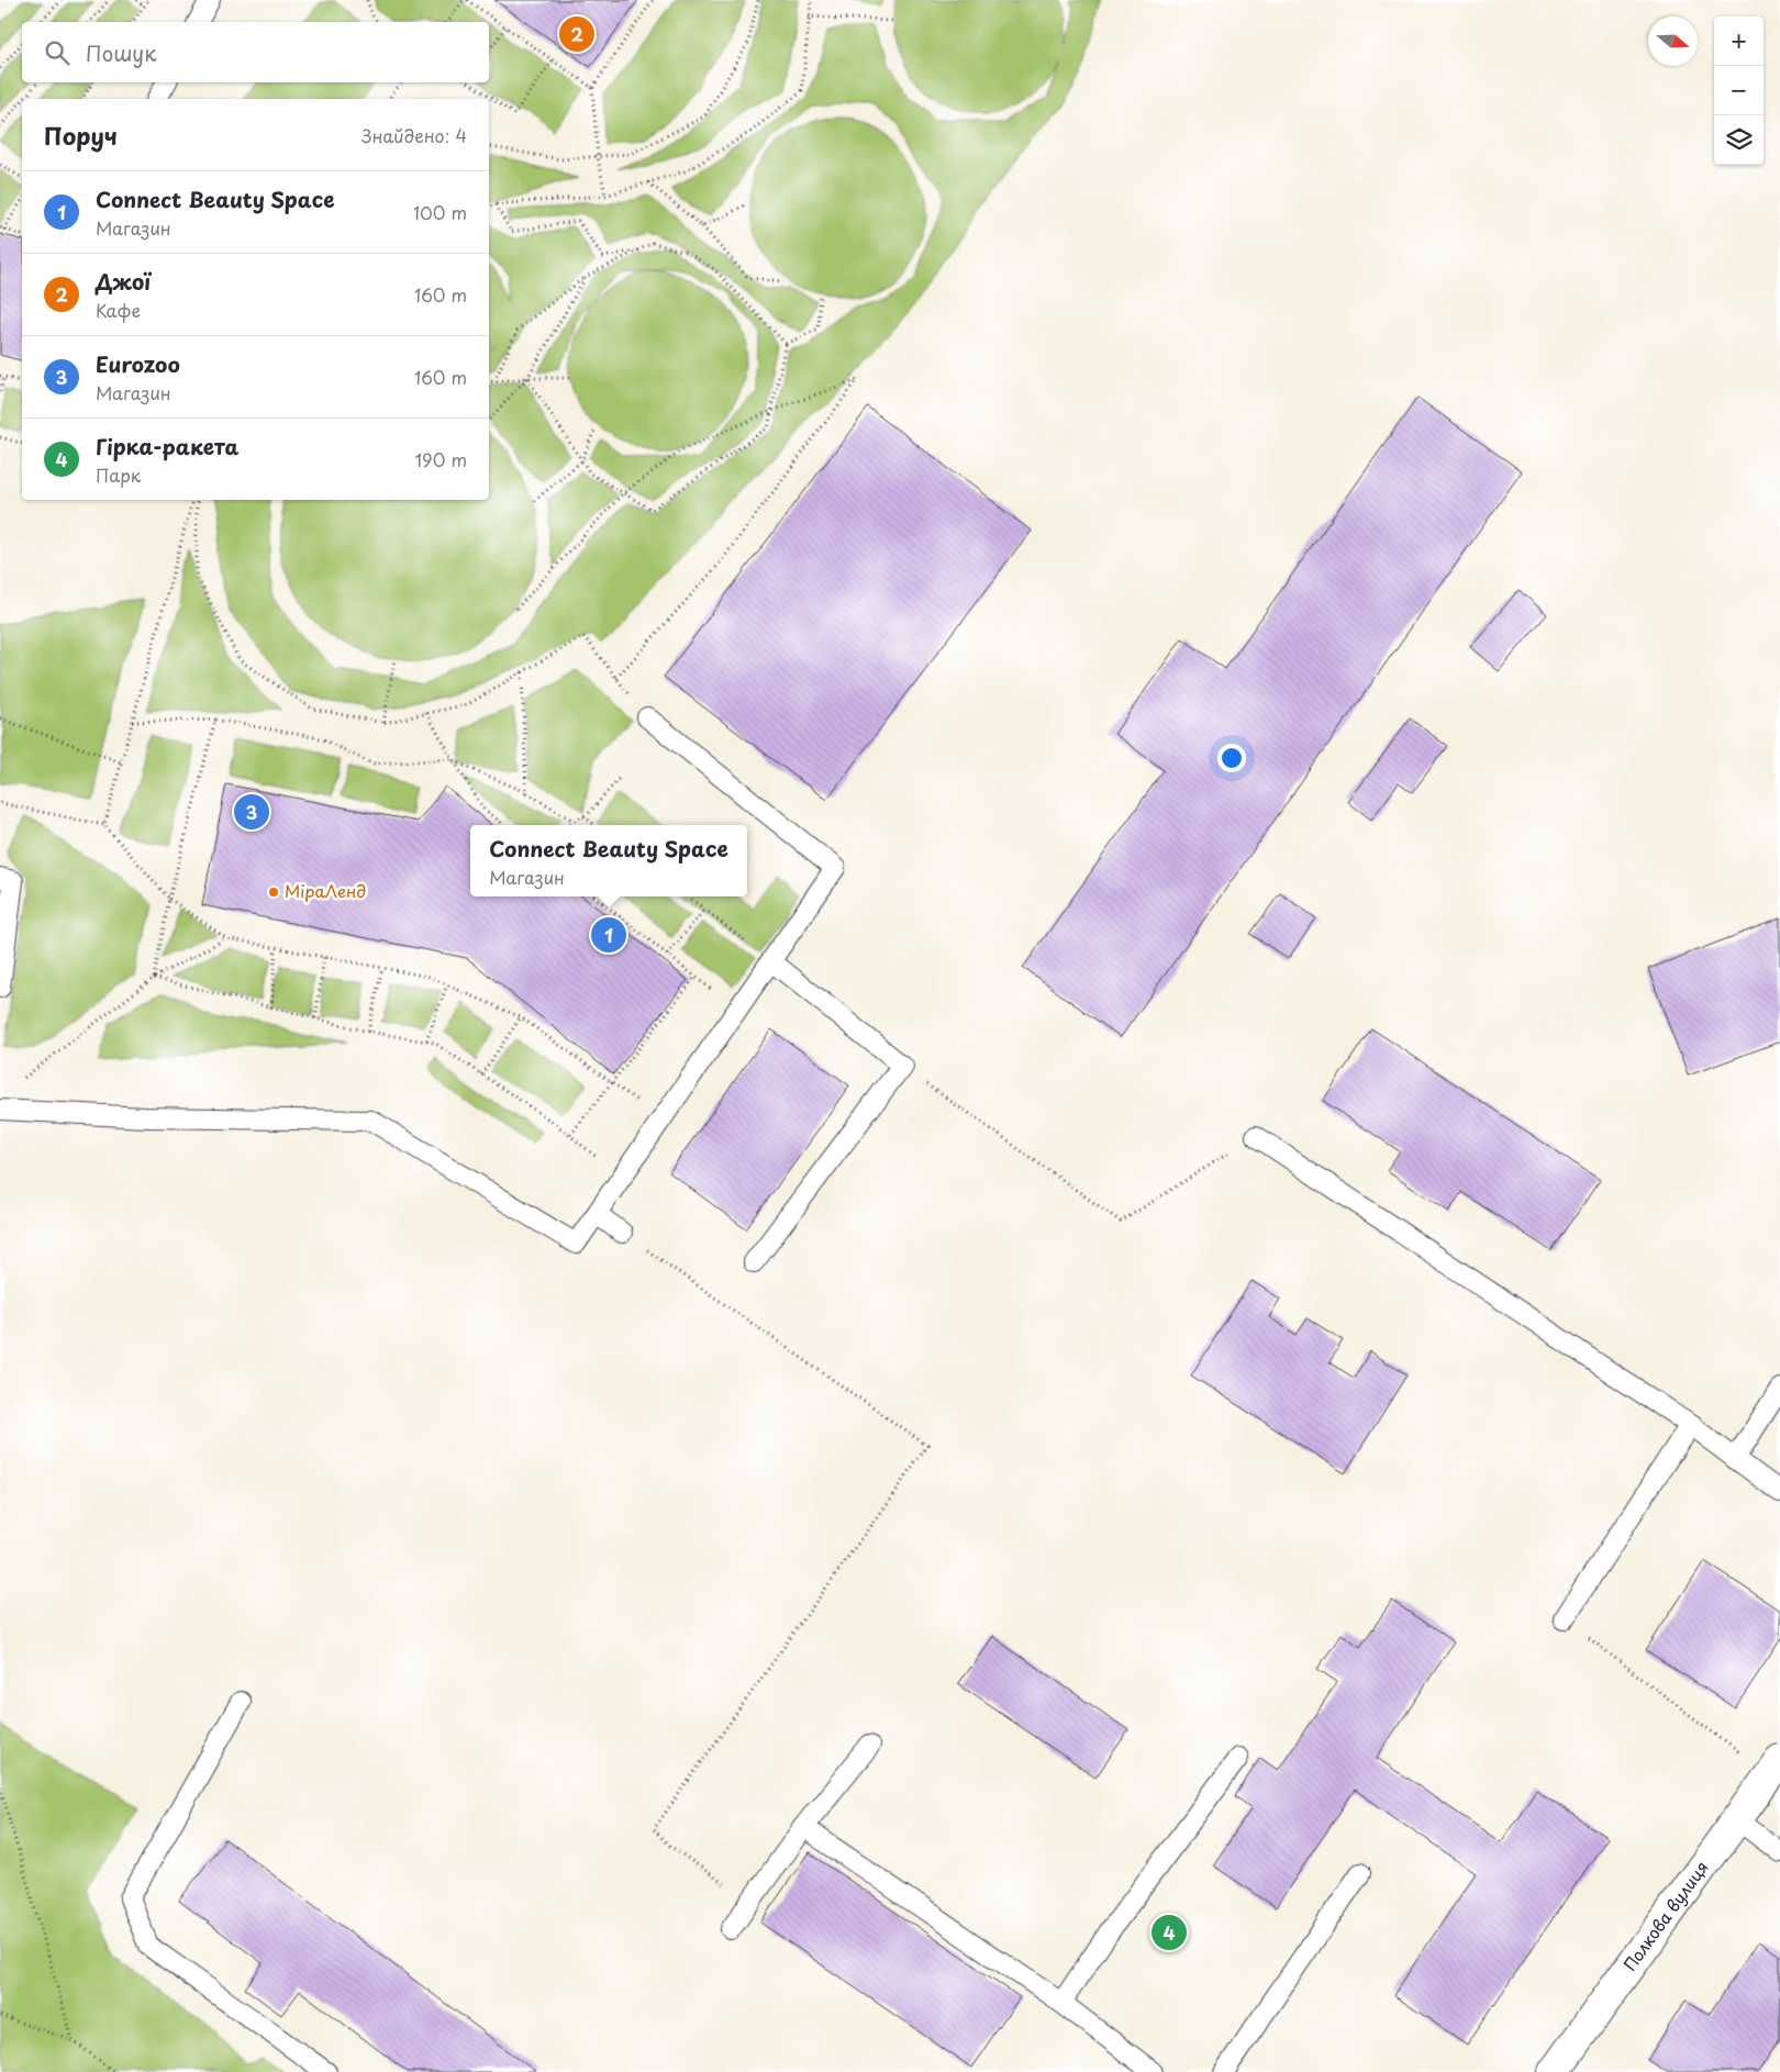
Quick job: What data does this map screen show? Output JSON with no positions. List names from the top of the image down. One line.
{"streets":{"street":["Полкова вулиця"]},"places":["МіраЛенд"],"north":"right","page":{"pins":["2","3","1","4"],"map_buttons":["+","−"],"search":"Пошук","heading":["Поруч","Знайдено: 4"],"list":[{"mark":"1","name":"Connect Beauty Space","note":"Магазин","value":"100 m"},{"mark":"2","name":"Джої","note":"Кафе","value":"160 m"},{"mark":"3","name":"Eurozoo","note":"Магазин","value":"160 m"},{"mark":"4","name":"Гірка-ракета","note":"Парк","value":"190 m"}],"popup":["Connect Beauty Space","Магазин"]}}
